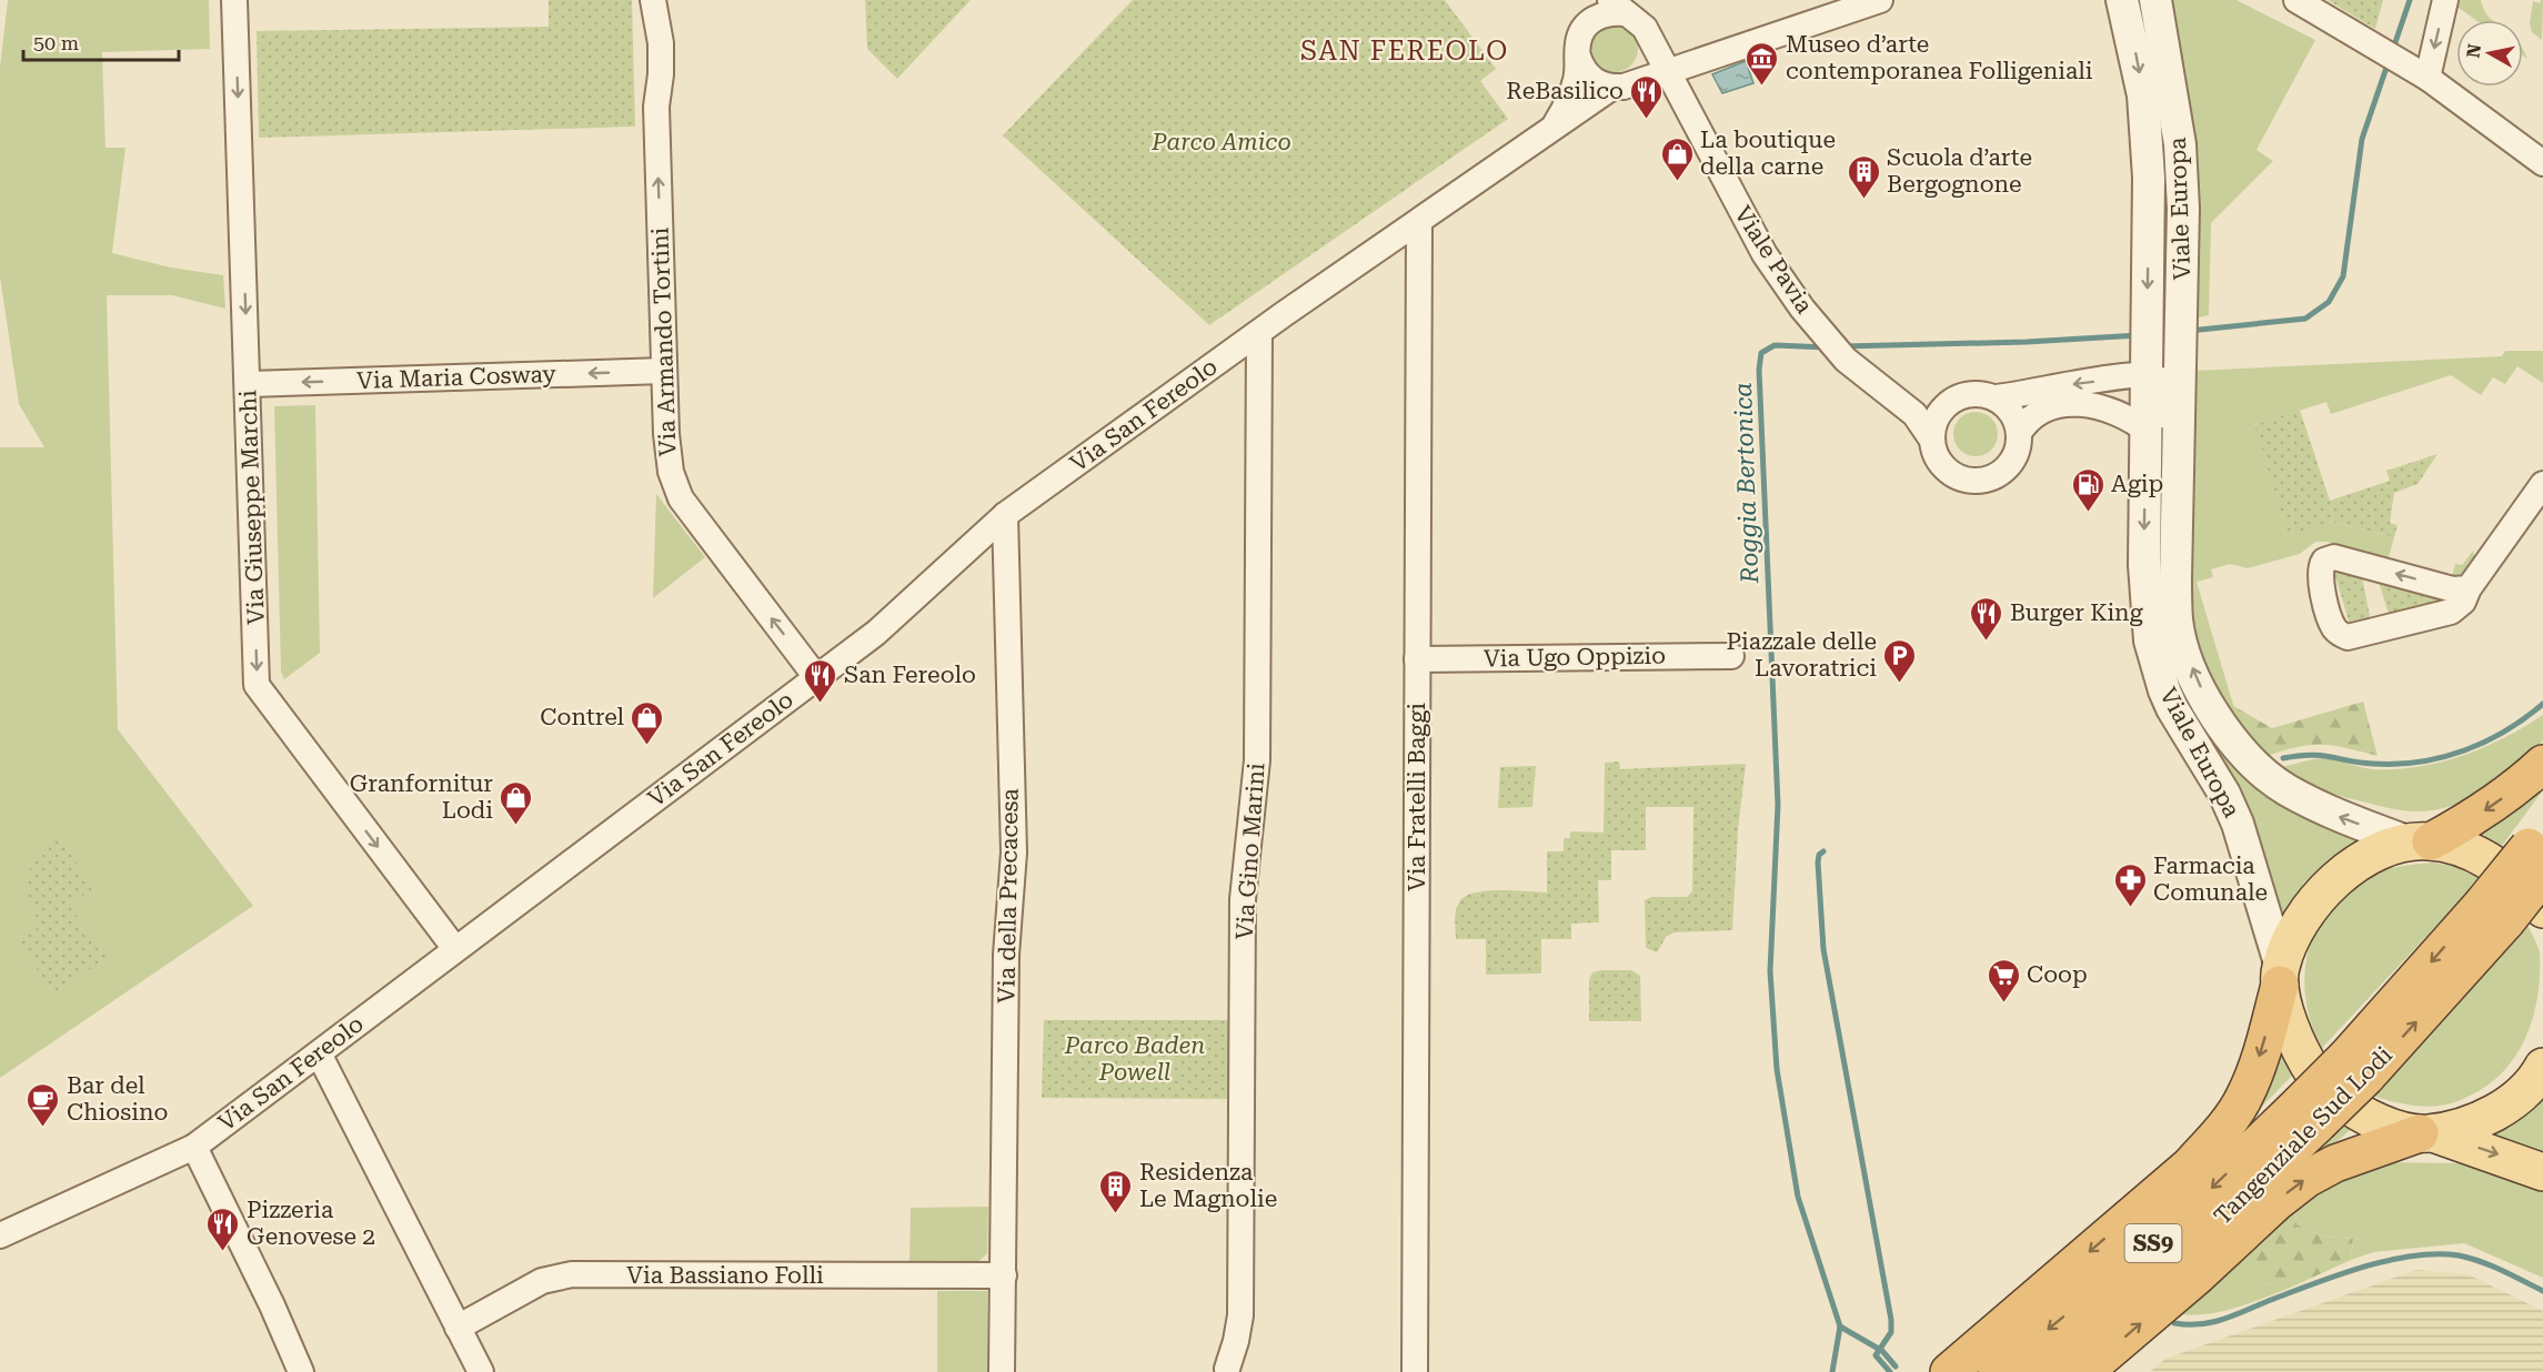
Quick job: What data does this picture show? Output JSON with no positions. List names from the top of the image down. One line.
{"streets":{"highway":["Tangenziale Sud Lodi","SS9"],"street":["Viale Europa","Viale Pavia","Via Armando Tortini","Via Maria Cosway","Via San Fereolo","Via Giuseppe Marchi","Via Ugo Oppizio","Via Fratelli Baggi","Via Gino Marini","Via della Precacesa","Via Bassiano Folli"]},"crossings":[["Viale Pavia","Via San Fereolo"],["Via Armando Tortini","Via Maria Cosway"],["Via Armando Tortini","Via San Fereolo"],["Via Maria Cosway","Via Giuseppe Marchi"],["Via San Fereolo","Via Giuseppe Marchi"],["Via San Fereolo","Via Fratelli Baggi"],["Via San Fereolo","Via Gino Marini"],["Via San Fereolo","Via della Precacesa"],["Via Ugo Oppizio","Via Fratelli Baggi"],["Via della Precacesa","Via Bassiano Folli"],["Tangenziale Sud Lodi","SS9"]],"one_way":["Via Armando Tortini","Via Maria Cosway","Via Giuseppe Marchi"],"districts":["SAN FEREOLO"],"water":["Roggia Bertonica"],"parks":["Parco Amico","Parco Baden Powell"],"places":{"museum":["Museo d’arte contemporanea Folligeniali"],"restaurant":["ReBasilico","Burger King","San Fereolo","Pizzeria Genovese 2"],"shop":["La boutique della carne","Contrel","Granfornitur Lodi"],"building":["Scuola d’arte Bergognone","Residenza Le Magnolie"],"fuel station":["Agip"],"parking":["Piazzale delle Lavoratrici"],"pharmacy":["Farmacia Comunale"],"supermarket":["Coop"],"cafe":["Bar del Chiosino"]},"scale_bar":"50 m","north":"left"}
